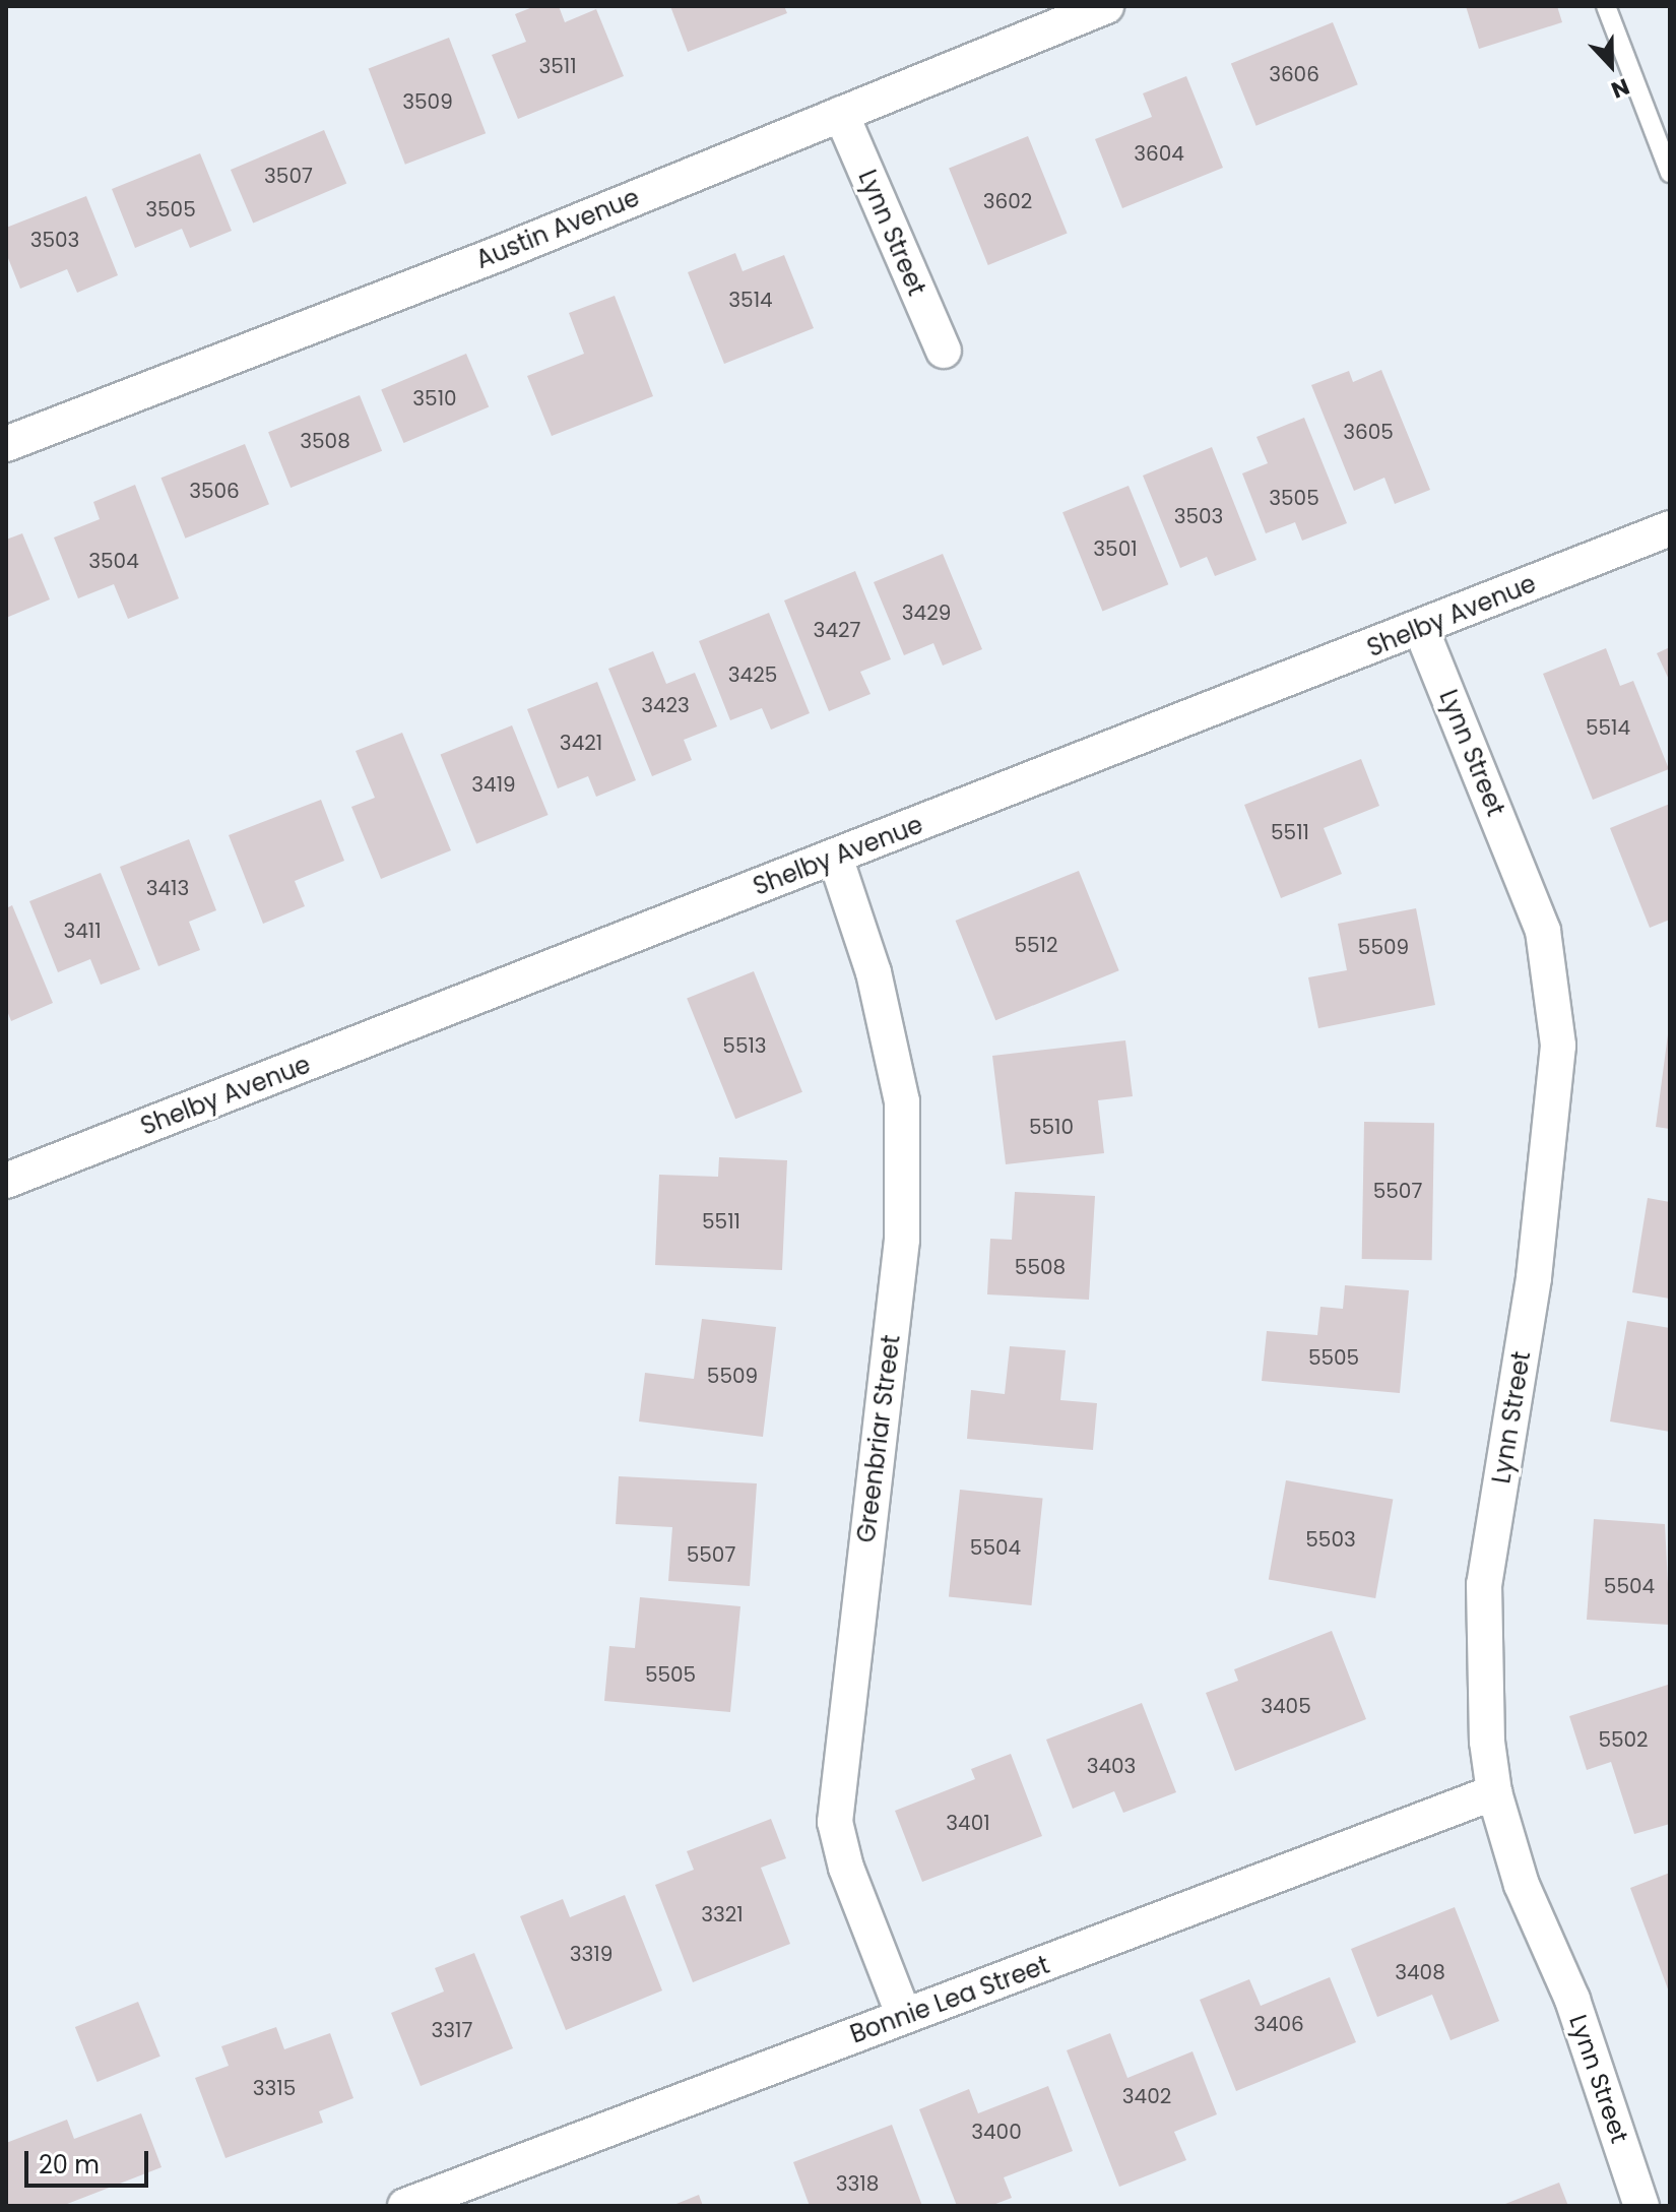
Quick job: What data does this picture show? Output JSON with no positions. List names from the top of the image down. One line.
{"streets":{"street":["Austin Avenue","Lynn Street","Shelby Avenue","Greenbriar Street","Bonnie Lea Street"]},"crossings":[["Austin Avenue","Lynn Street"],["Lynn Street","Shelby Avenue"],["Lynn Street","Bonnie Lea Street"],["Shelby Avenue","Greenbriar Street"],["Greenbriar Street","Bonnie Lea Street"]],"house_numbers":["3511","3606","3509","3604","3507","3602","3505","3503","3514","3510","3605","3508","3506","3505","3503","3501","3504","3429","3427","3425","3423","5514","3421","3419","5511","3413","3411","5512","5509","5513","5510","5507","5511","5508","5505","5509","5503","5504","5507","5504","5505","3405","5502","3403","3401","3321","3319","3408","3406","3317","3315","3402","3400","3318"],"scale_bar":"20 m","north":"bottom"}
